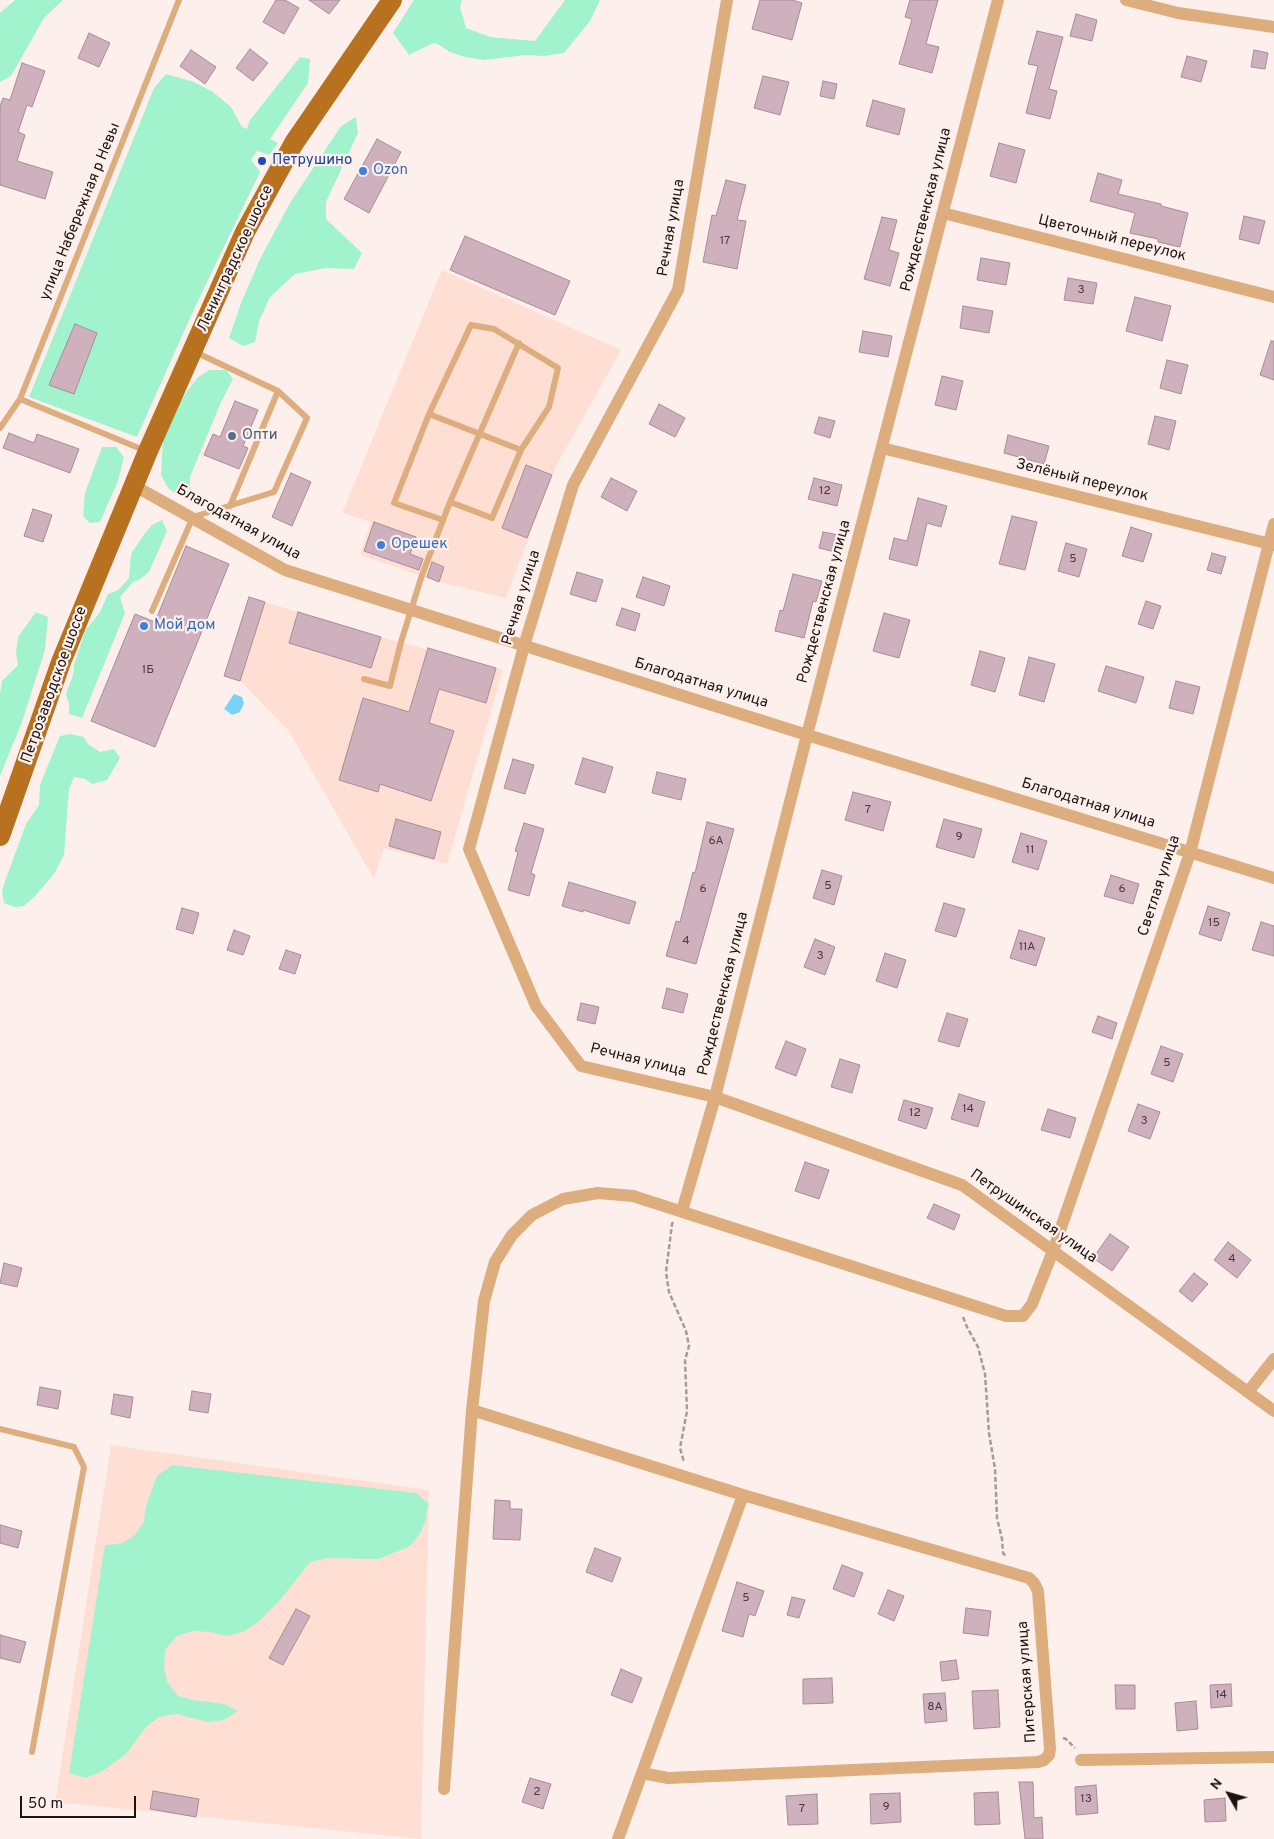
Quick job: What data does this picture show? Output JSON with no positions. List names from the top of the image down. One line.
{"streets":{"main road":["Ленинградское шоссе","Петрозаводское шоссе"],"street":["Рождественская улица","Речная улица","Цветочный переулок","Зелёный переулок","Благодатная улица","Светлая улица","Петрушинская улица","Питерская улица"],"lane":["улица Набережная р Невы"]},"crossings":[["Рождественская улица","Речная улица"],["Рождественская улица","Цветочный переулок"],["Рождественская улица","Зелёный переулок"],["Рождественская улица","Благодатная улица"],["Рождественская улица","Петрушинская улица"],["Речная улица","Благодатная улица"],["Речная улица","Петрушинская улица"],["Ленинградское шоссе","Благодатная улица"],["Ленинградское шоссе","Петрозаводское шоссе"],["Зелёный переулок","Светлая улица"],["Благодатная улица","Светлая улица"],["Светлая улица","Петрушинская улица"]],"places":["Петрушино","Ozon","Опти","Орешек","Мой дом"],"house_numbers":["17","3","12","5","1Б","7","9","6А","11","5","6","6","15","4","11А","3","5","14","12","3","4","5","14","8А","2","13","9","7"],"scale_bar":"50 m","north":"top left"}
